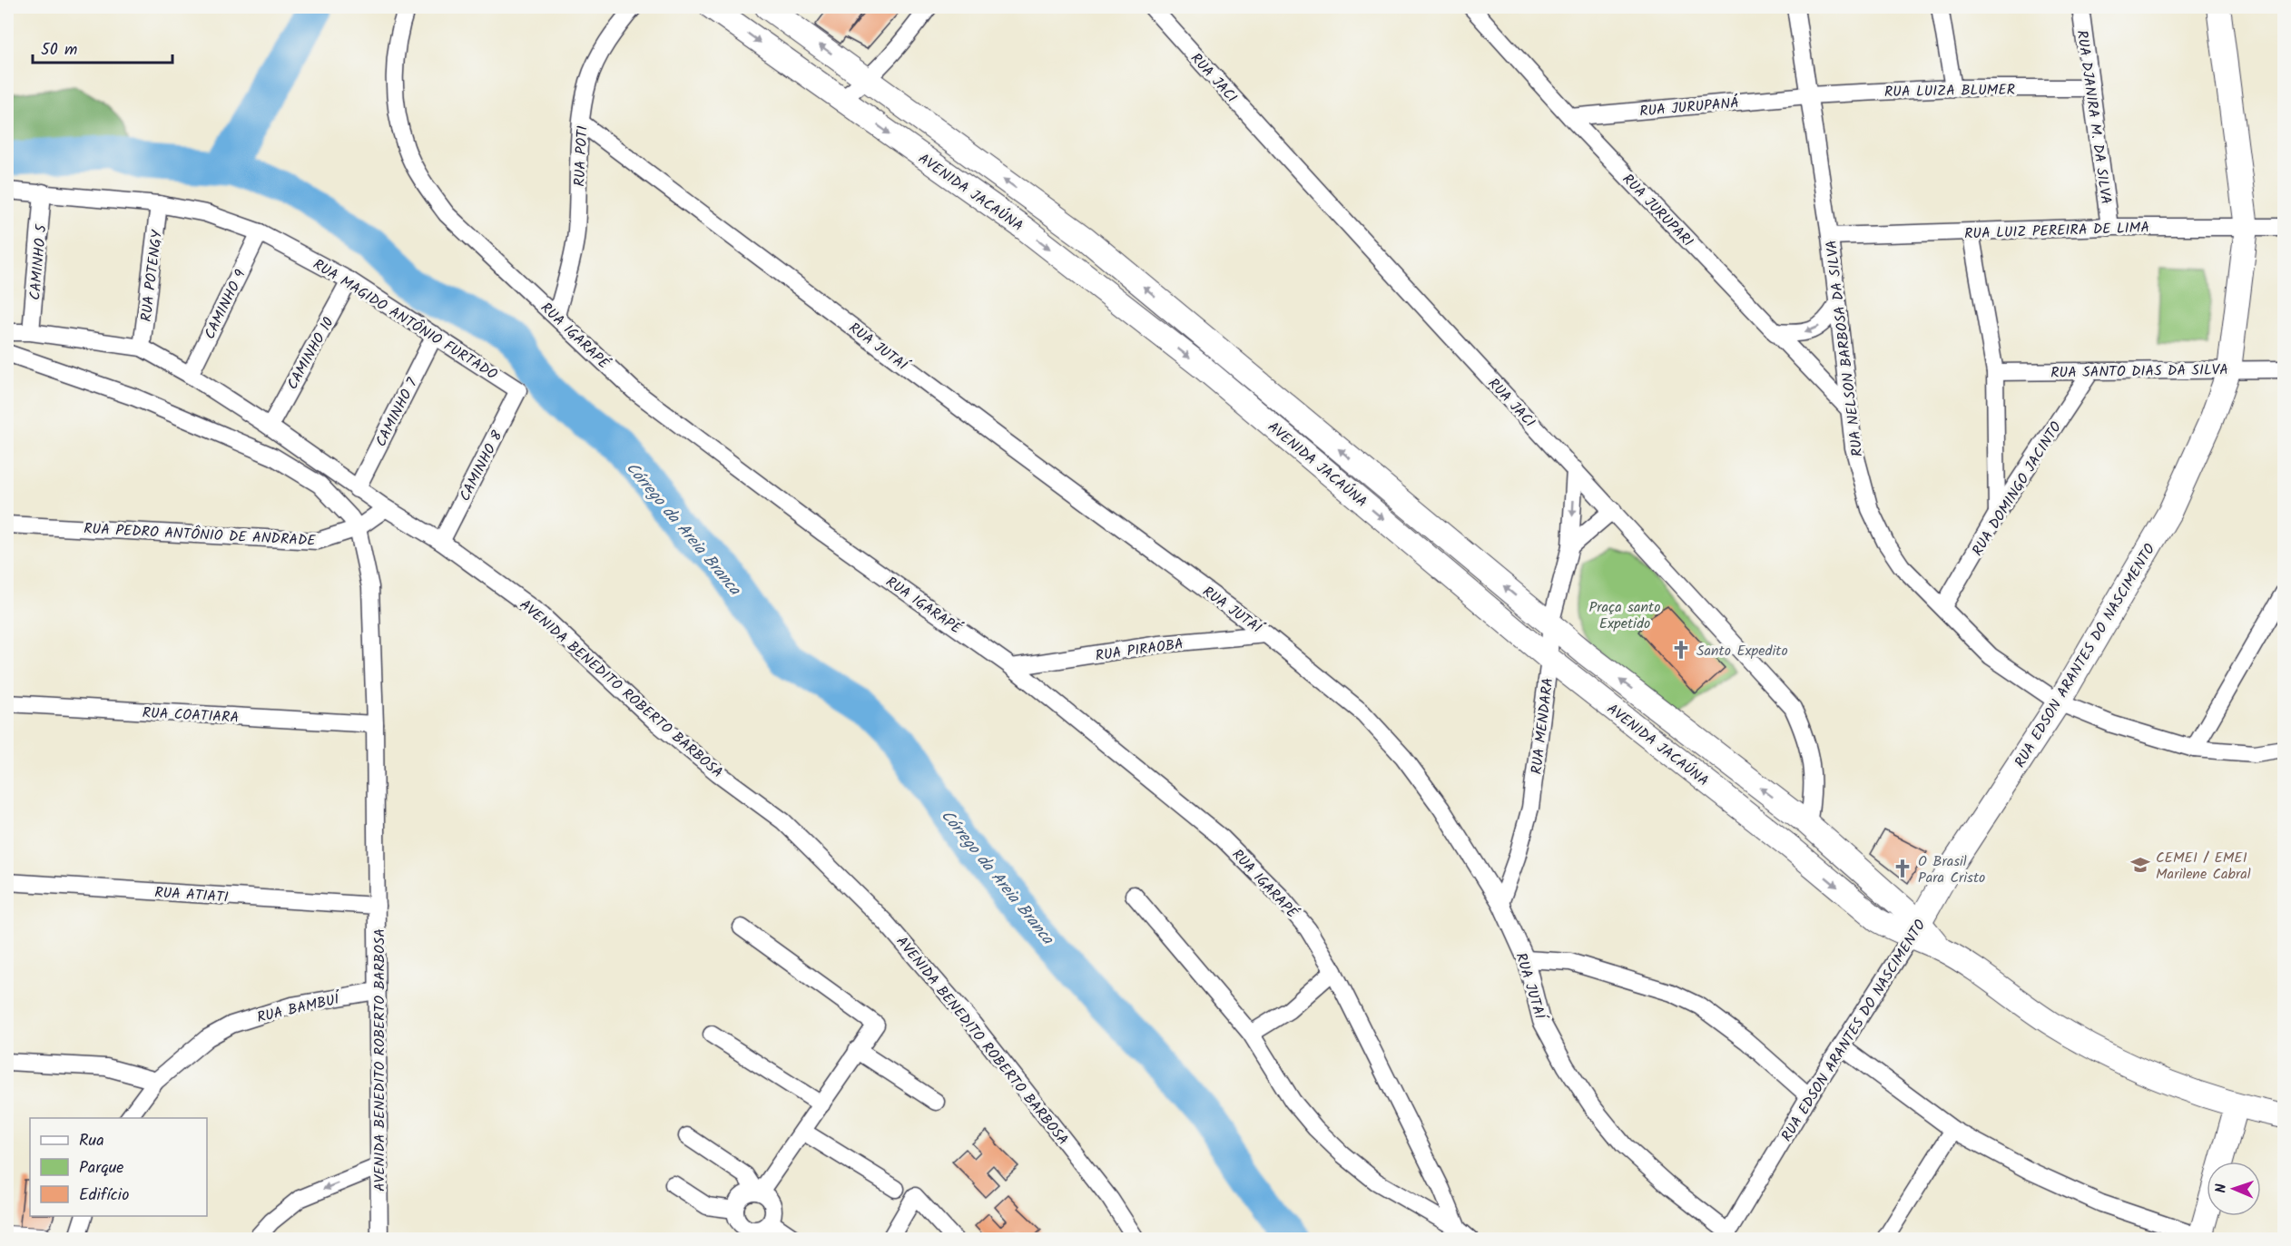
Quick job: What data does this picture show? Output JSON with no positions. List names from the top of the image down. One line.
{"streets":{"street":["RUA JACI","RUA LUIZA BLUMER","RUA JURUPANÁ","RUA DJANIRA M. DA SILVA","RUA POTI","AVENIDA JACAÚNA","RUA JURUPARI","RUA LUIZ PEREIRA DE LIMA","CAMINHO 5","RUA POTENGY","CAMINHO 9","RUA MAGIDO ANTÔNIO FURTADO","RUA IGARAPÉ","RUA JUTAÍ","RUA NELSON BARBOSA DA SILVA","CAMINHO 10","RUA SANTO DIAS DA SILVA","CAMINHO 7","CAMINHO 8","RUA DOMINGO JACINTO","RUA PEDRO ANTÔNIO DE ANDRADE","RUA PIRAOBA","RUA EDSON ARANTES DO NASCIMENTO","AVENIDA BENEDITO ROBERTO BARBOSA","RUA COATIARA","RUA MENDARA","RUA ATIATI","RUA BAMBUÍ"]},"crossings":[["RUA JACI","AVENIDA JACAÚNA"],["RUA JACI","RUA MENDARA"],["RUA LUIZA BLUMER","RUA JURUPANÁ"],["RUA LUIZA BLUMER","RUA DJANIRA M. DA SILVA"],["RUA LUIZA BLUMER","RUA NELSON BARBOSA DA SILVA"],["RUA JURUPANÁ","RUA JURUPARI"],["RUA JURUPANÁ","RUA NELSON BARBOSA DA SILVA"],["RUA DJANIRA M. DA SILVA","RUA LUIZ PEREIRA DE LIMA"],["RUA POTI","RUA IGARAPÉ"],["RUA POTI","RUA JUTAÍ"],["AVENIDA JACAÚNA","RUA EDSON ARANTES DO NASCIMENTO"],["AVENIDA JACAÚNA","RUA MENDARA"],["RUA JURUPARI","RUA NELSON BARBOSA DA SILVA"],["RUA LUIZ PEREIRA DE LIMA","RUA NELSON BARBOSA DA SILVA"],["RUA LUIZ PEREIRA DE LIMA","RUA EDSON ARANTES DO NASCIMENTO"],["CAMINHO 5","RUA MAGIDO ANTÔNIO FURTADO"],["CAMINHO 5","AVENIDA BENEDITO ROBERTO BARBOSA"],["RUA POTENGY","RUA MAGIDO ANTÔNIO FURTADO"],["RUA POTENGY","AVENIDA BENEDITO ROBERTO BARBOSA"],["CAMINHO 9","RUA MAGIDO ANTÔNIO FURTADO"],["CAMINHO 9","AVENIDA BENEDITO ROBERTO BARBOSA"],["RUA MAGIDO ANTÔNIO FURTADO","CAMINHO 10"],["RUA MAGIDO ANTÔNIO FURTADO","CAMINHO 7"],["RUA MAGIDO ANTÔNIO FURTADO","CAMINHO 8"],["RUA IGARAPÉ","RUA PIRAOBA"],["RUA JUTAÍ","RUA PIRAOBA"],["RUA JUTAÍ","RUA EDSON ARANTES DO NASCIMENTO"],["RUA JUTAÍ","RUA MENDARA"],["RUA NELSON BARBOSA DA SILVA","RUA DOMINGO JACINTO"],["RUA NELSON BARBOSA DA SILVA","RUA EDSON ARANTES DO NASCIMENTO"],["CAMINHO 10","AVENIDA BENEDITO ROBERTO BARBOSA"],["RUA SANTO DIAS DA SILVA","RUA DOMINGO JACINTO"],["RUA SANTO DIAS DA SILVA","RUA EDSON ARANTES DO NASCIMENTO"],["CAMINHO 7","AVENIDA BENEDITO ROBERTO BARBOSA"],["CAMINHO 8","AVENIDA BENEDITO ROBERTO BARBOSA"],["RUA PEDRO ANTÔNIO DE ANDRADE","AVENIDA BENEDITO ROBERTO BARBOSA"],["AVENIDA BENEDITO ROBERTO BARBOSA","RUA COATIARA"],["AVENIDA BENEDITO ROBERTO BARBOSA","RUA ATIATI"],["AVENIDA BENEDITO ROBERTO BARBOSA","RUA BAMBUÍ"]],"water":["Córrego da Areia Branca"],"parks":["Praça santo Expetido"],"places":{"church":["Santo Expedito","O Brasil Para Cristo"],"school or university":["CEMEI / EMEI Marilene Cabral"]},"legend":["Rua","Parque","Edifício"],"scale_bar":"50 m","north":"left"}
